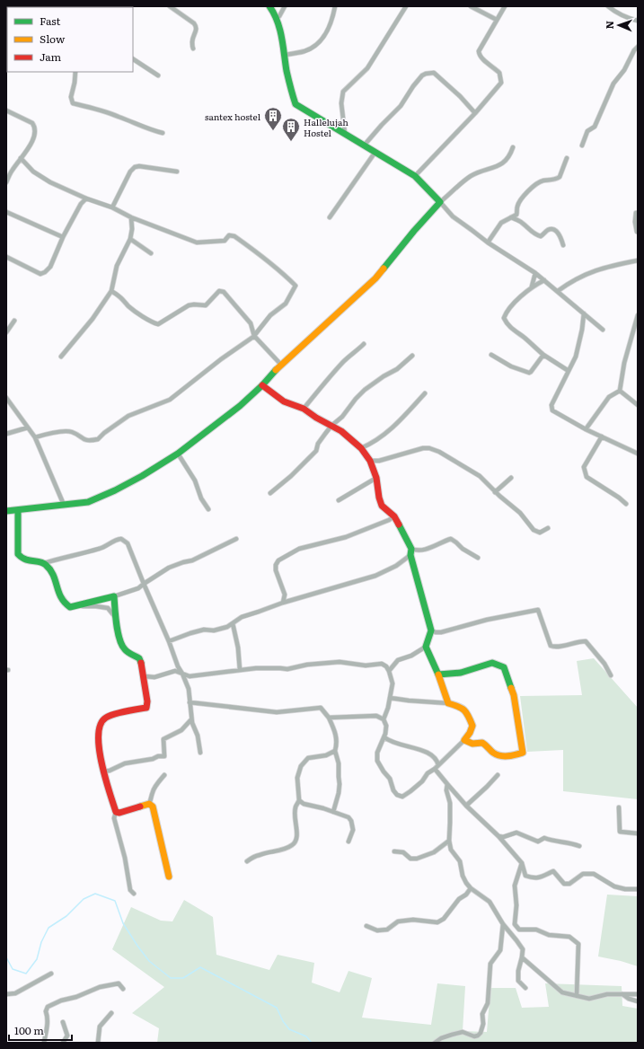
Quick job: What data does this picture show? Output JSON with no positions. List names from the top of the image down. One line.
{"places":{"building":["santex hostel","Hallelujah Hostel"]},"legend":["Fast","Slow","Jam"],"scale_bar":"100 m","north":"left"}
